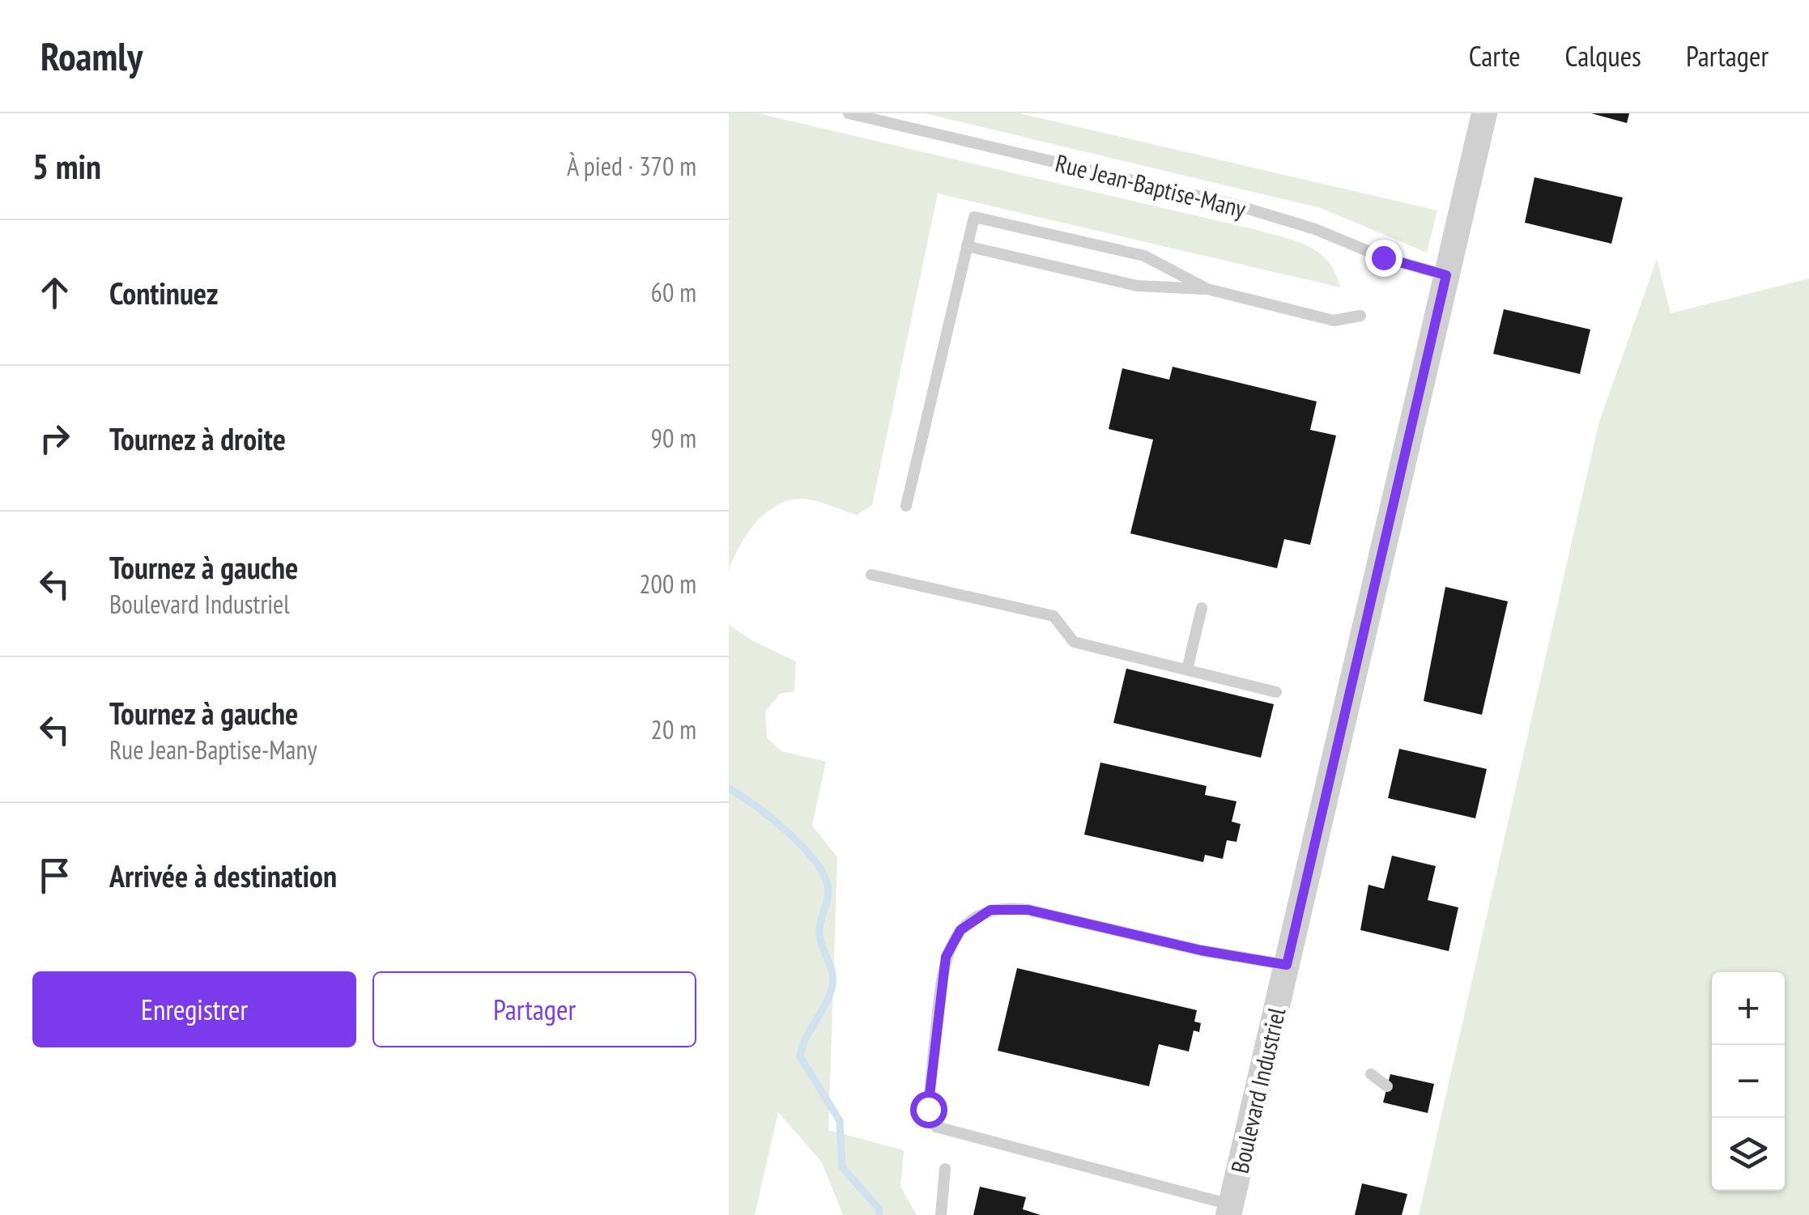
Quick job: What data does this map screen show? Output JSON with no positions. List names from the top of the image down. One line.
{"streets":{"street":["Boulevard Industriel"],"lane":["Rue Jean-Baptise-Many"]},"crossings":[["Rue Jean-Baptise-Many","Boulevard Industriel"]],"page":{"header":"Roamly","nav":["Carte","Calques","Partager"],"heading":["5 min","À pied · 370 m"],"list":[["Continuez","60 m"],["Tournez à droite","90 m"],["Tournez à gauche","Boulevard Industriel","200 m"],["Tournez à gauche","Rue Jean-Baptise-Many","20 m"],"Arrivée à destination"],"buttons":["Enregistrer","Partager"],"map_buttons":["+","−"]}}
